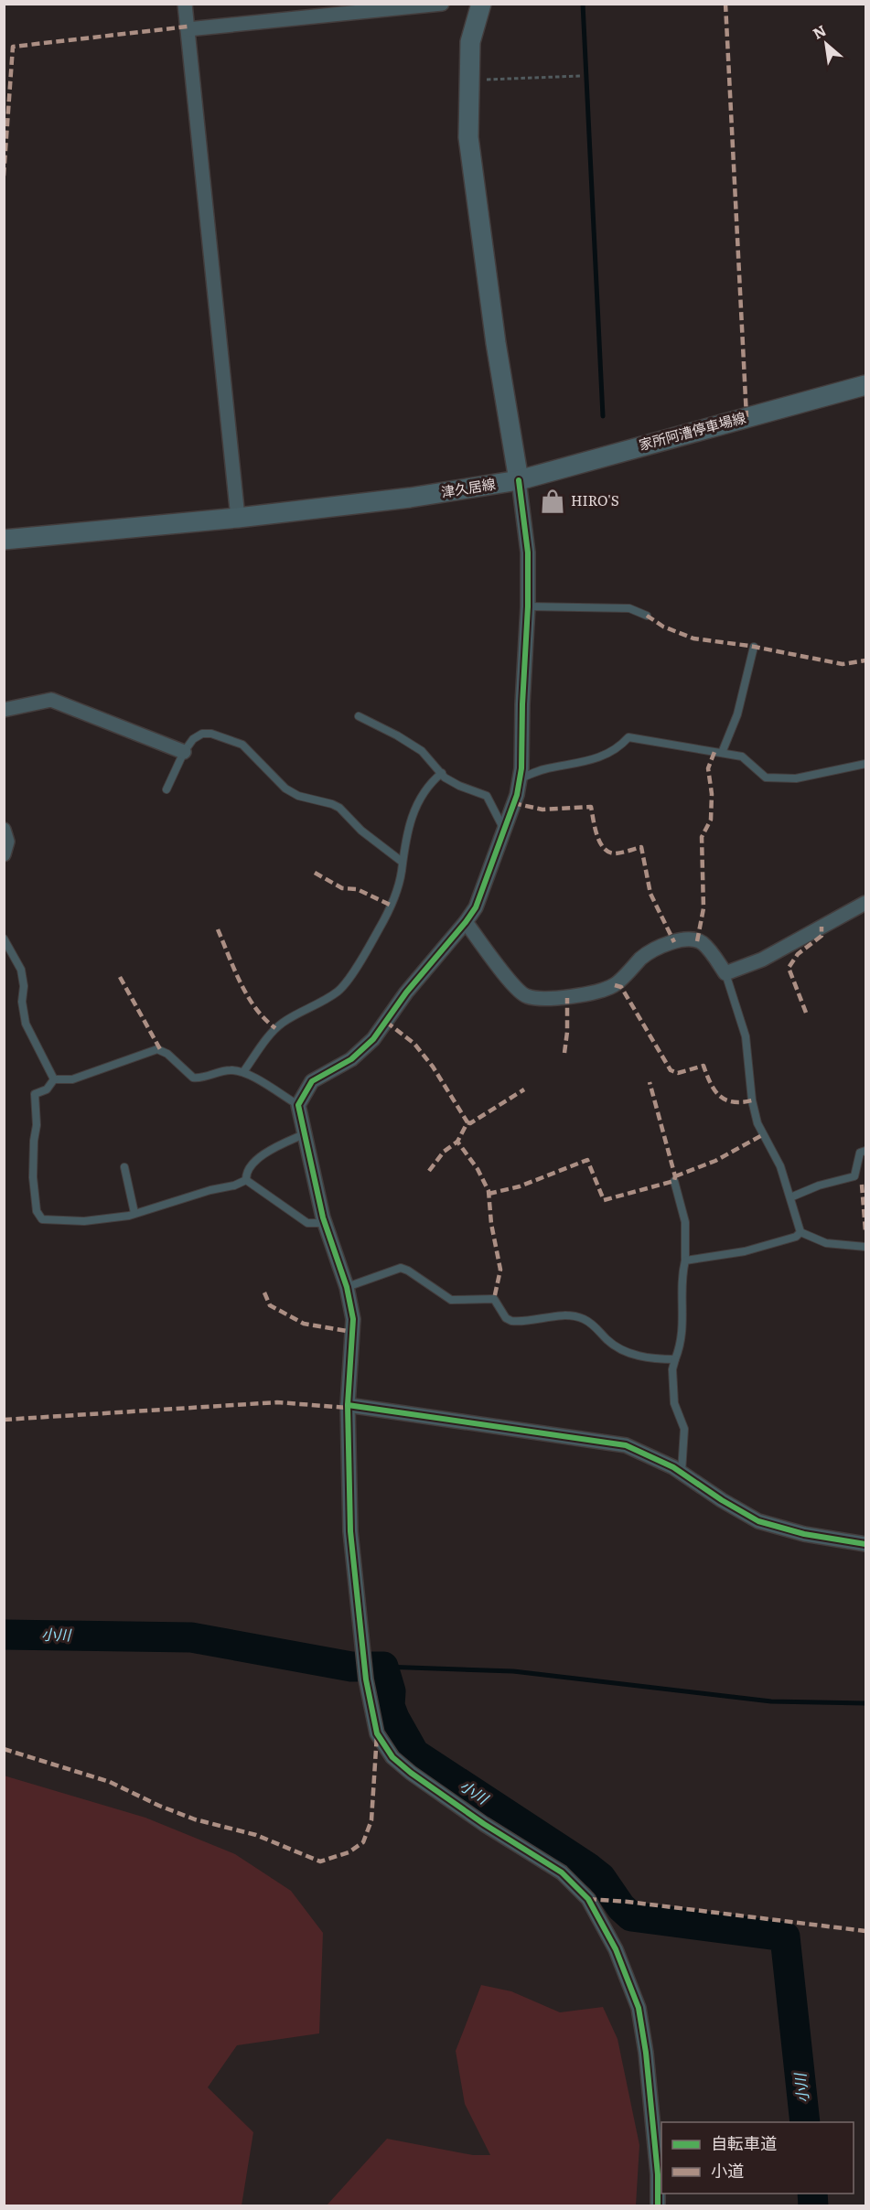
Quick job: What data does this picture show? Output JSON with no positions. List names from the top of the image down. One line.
{"streets":{"main road":["家所阿漕停車場線","津久居線"]},"crossings":[["家所阿漕停車場線","津久居線"]],"water":["小川"],"places":{"shop":["HIRO'S"]},"legend":["自転車道","小道"],"north":"top left"}
